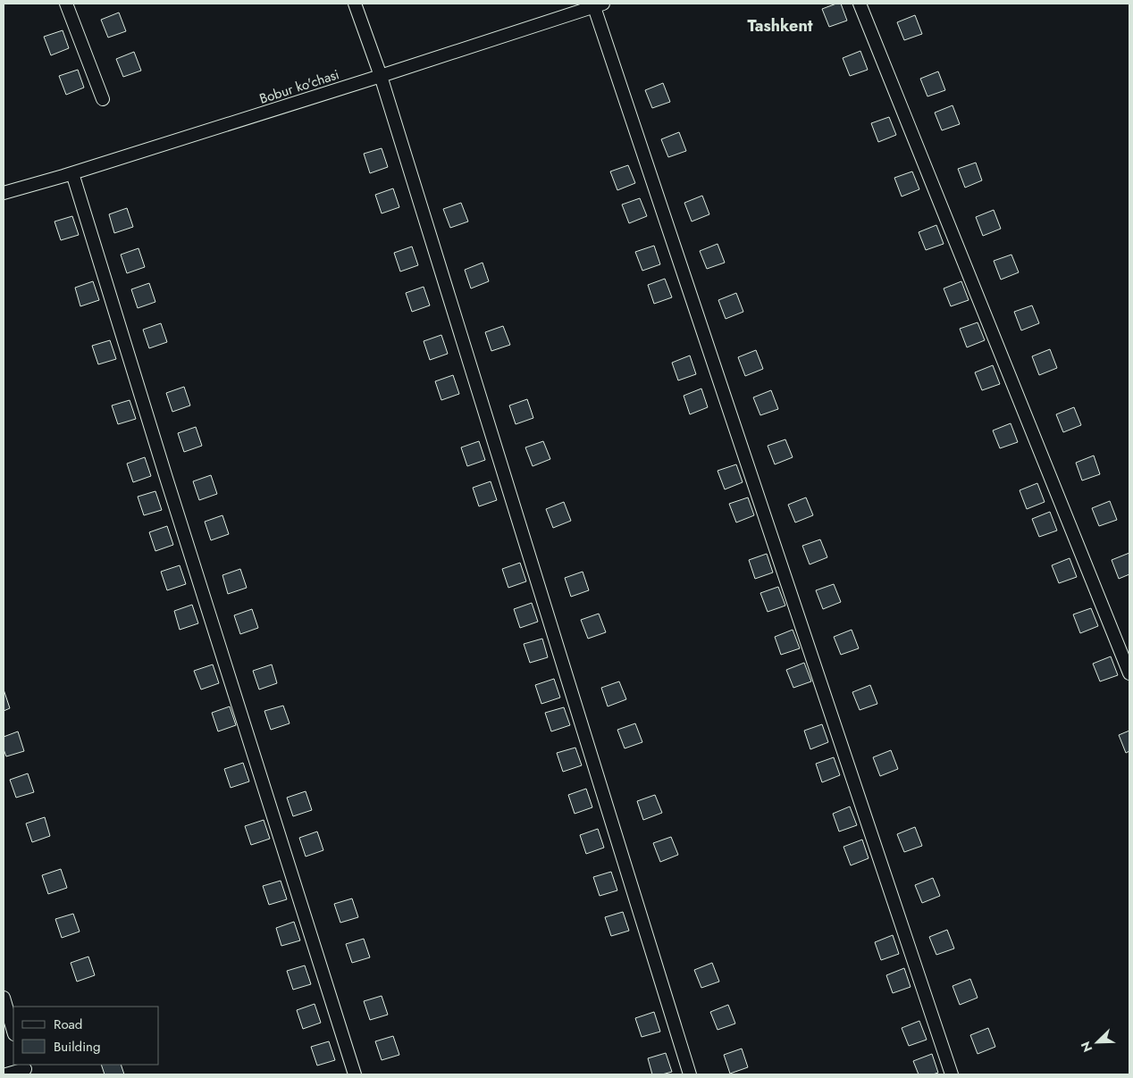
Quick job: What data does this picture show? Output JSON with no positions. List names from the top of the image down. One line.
{"streets":{"street":["Bobur ko'chasi"]},"districts":["Tashkent"],"legend":["Road","Building"],"north":"bottom left"}
